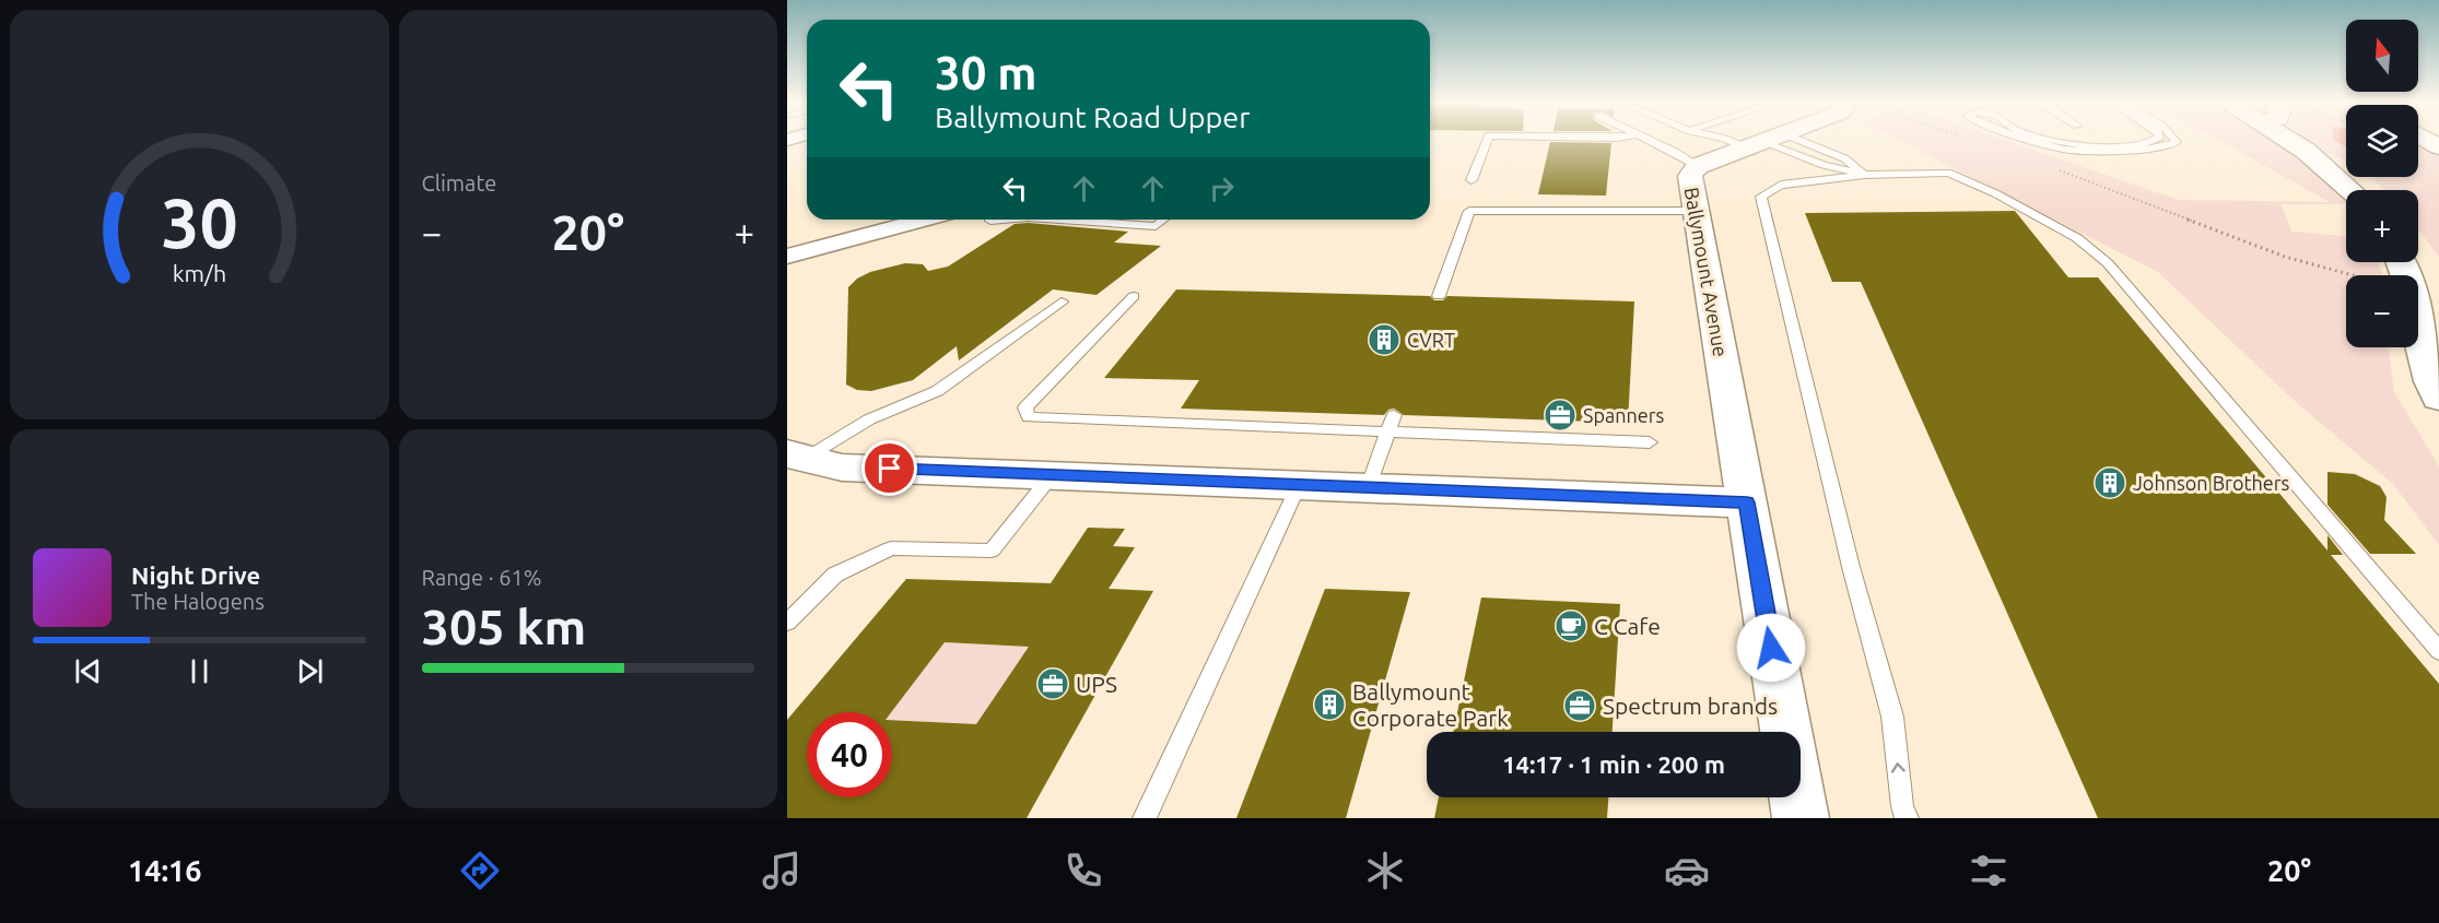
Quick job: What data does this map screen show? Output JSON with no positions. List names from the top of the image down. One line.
{"streets":{"street":["Ballymount Avenue"]},"places":{"building":["CVRT","Johnson Brothers","Ballymount Corporate Park"],"office":["Spanners","UPS","Spectrum brands"],"cafe":["C Cafe"]},"north":"top","page":{"tile":["Climate",["Range · 61%","305 km"]],"map_buttons":["+","−"],"turn":["30 m","Ballymount Road Upper"],"heat":["−","20°","+"],"song":["Night Drive","The Halogens"],"limit":"40","trip":"14:17 · 1 min · 200 m","tabs":["14:16","20°"],"gauge":["30","km/h"]}}
